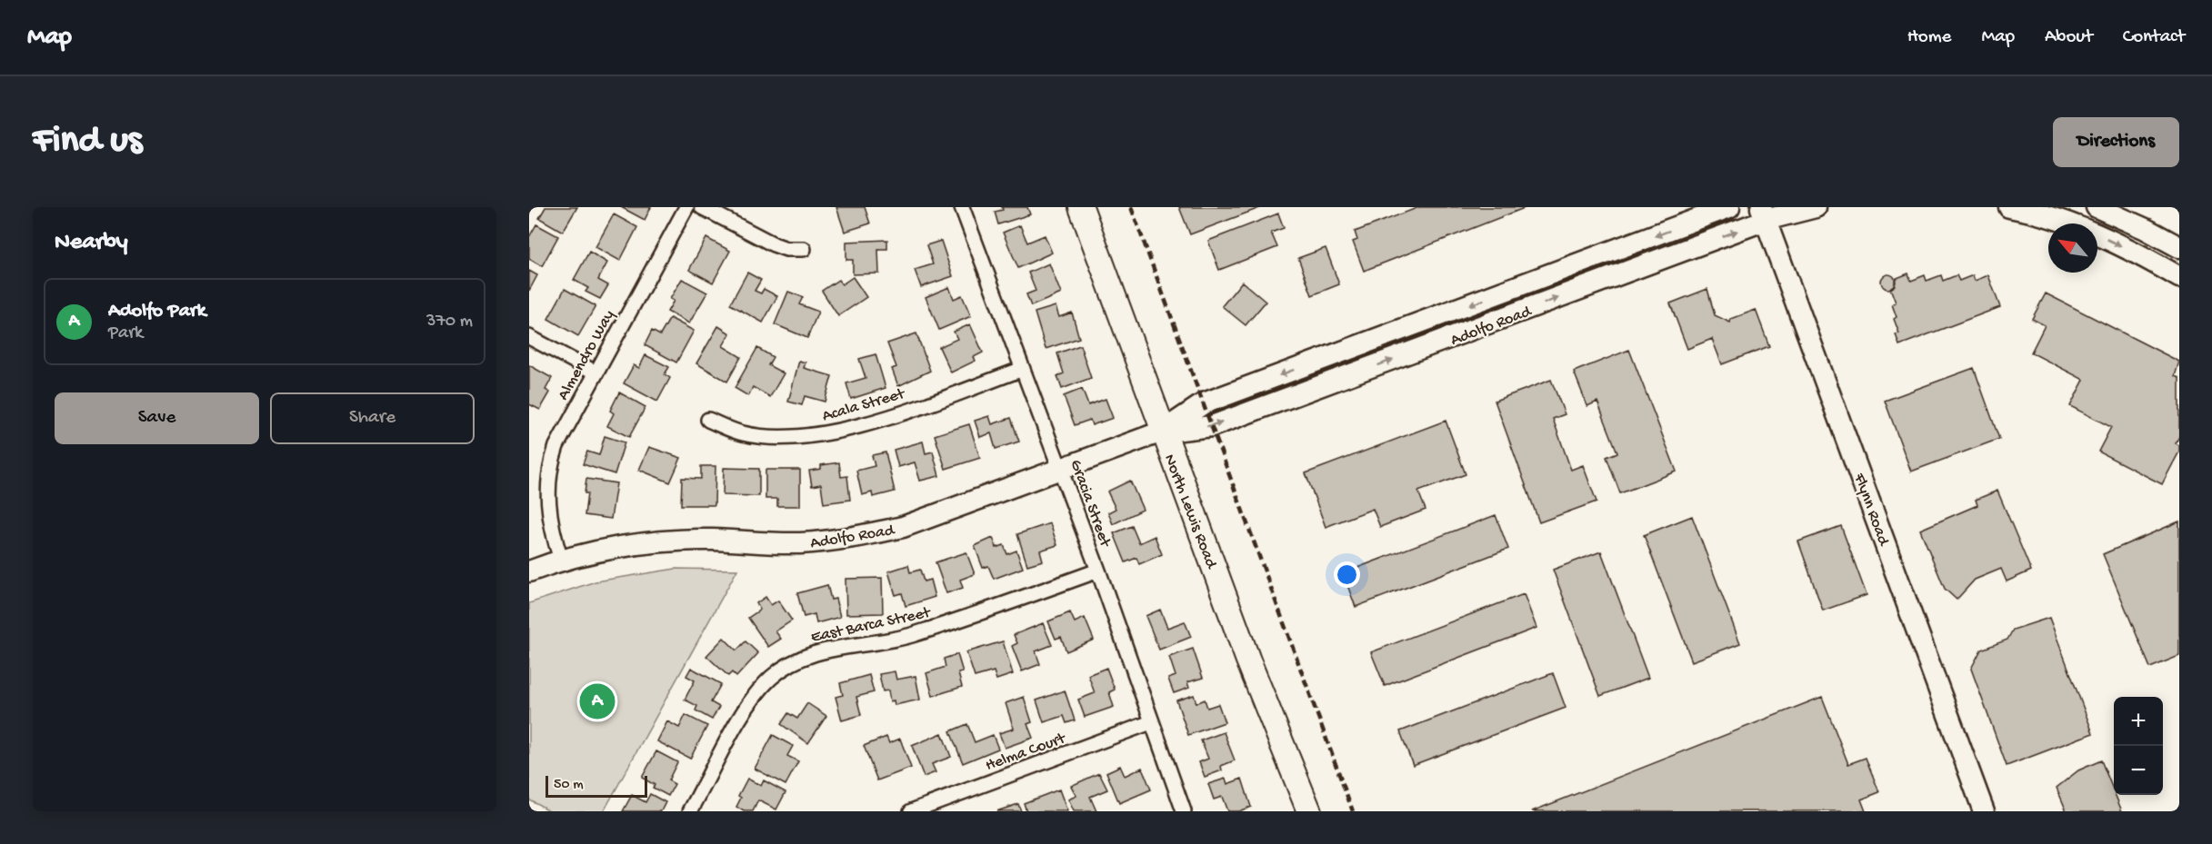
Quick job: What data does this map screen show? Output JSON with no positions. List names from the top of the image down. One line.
{"streets":{"main road":["Adolfo Road","Flynn Road","North Lewis Road"],"street":["Almendro Way","Acala Street","Gracia Street","East Barca Street","Helma Court"]},"crossings":[["Adolfo Road","Almendro Way"],["Adolfo Road","Gracia Street"],["Adolfo Road","Flynn Road"],["Adolfo Road","North Lewis Road"],["Acala Street","Gracia Street"],["Gracia Street","East Barca Street"],["Gracia Street","Helma Court"]],"scale_bar":"50 m","north":"top left","page":{"header":"Map","nav":["Home","Map","About","Contact"],"buttons":["Directions",["Save","Share"]],"title":"Find us","heading":"Nearby","list":[{"mark":"A","name":"Adolfo Park","note":"Park","value":"370 m"}],"pins":"A","map_buttons":["+","−"],"scale":"50 m"}}
